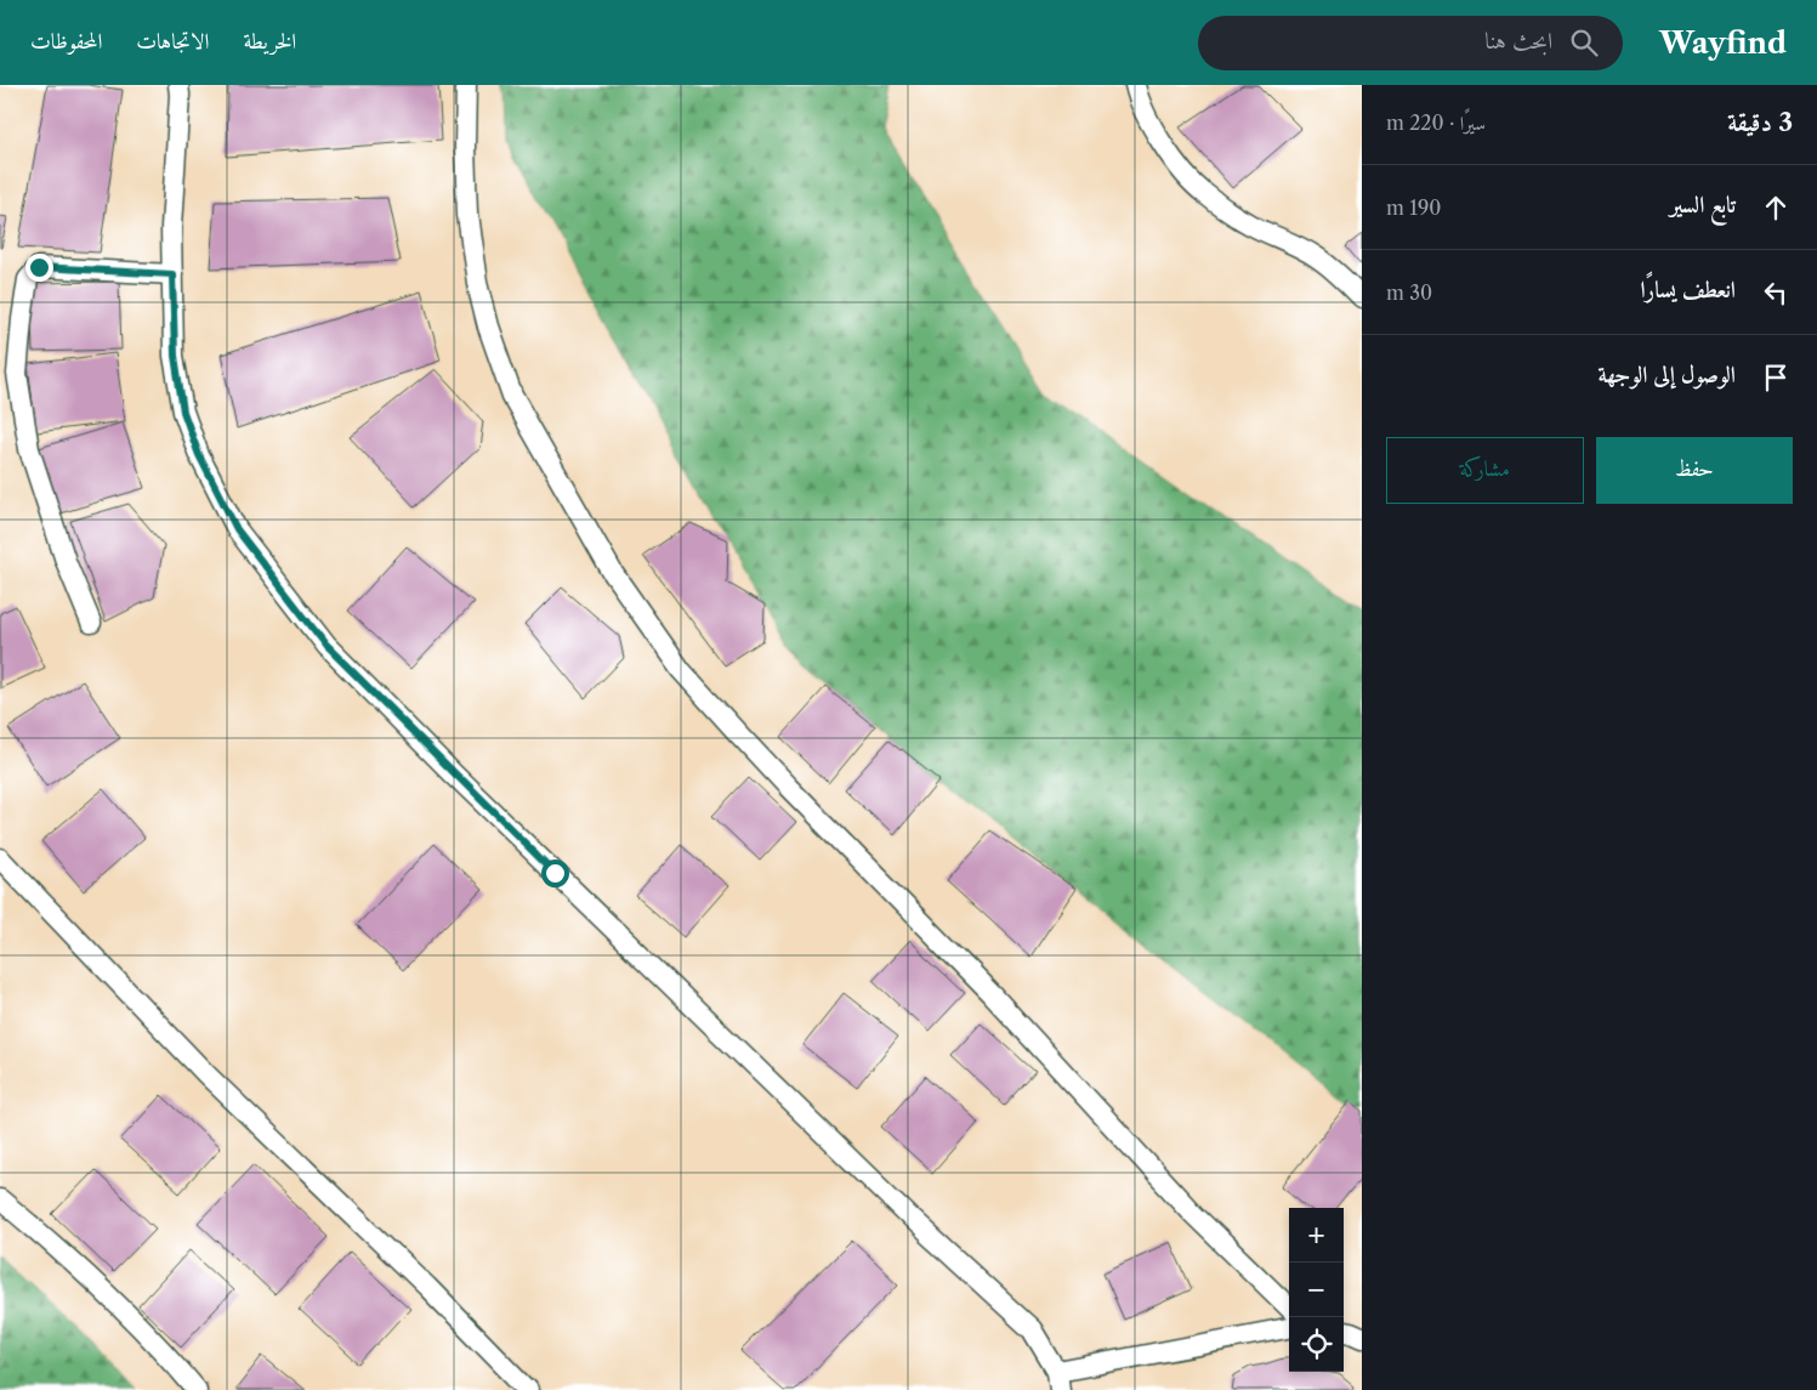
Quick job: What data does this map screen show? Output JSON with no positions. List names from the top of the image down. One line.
{"page":{"header":"Wayfind","search":"ابحث هنا","nav":["الخريطة","الاتجاهات","المحفوظات"],"heading":["3 دقيقة","سيرًا · 220 m"],"list":[["تابع السير","190 m"],["انعطف يسارًا","30 m"],"الوصول إلى الوجهة"],"buttons":["حفظ","مشاركة"],"map_buttons":["+","−"]}}
